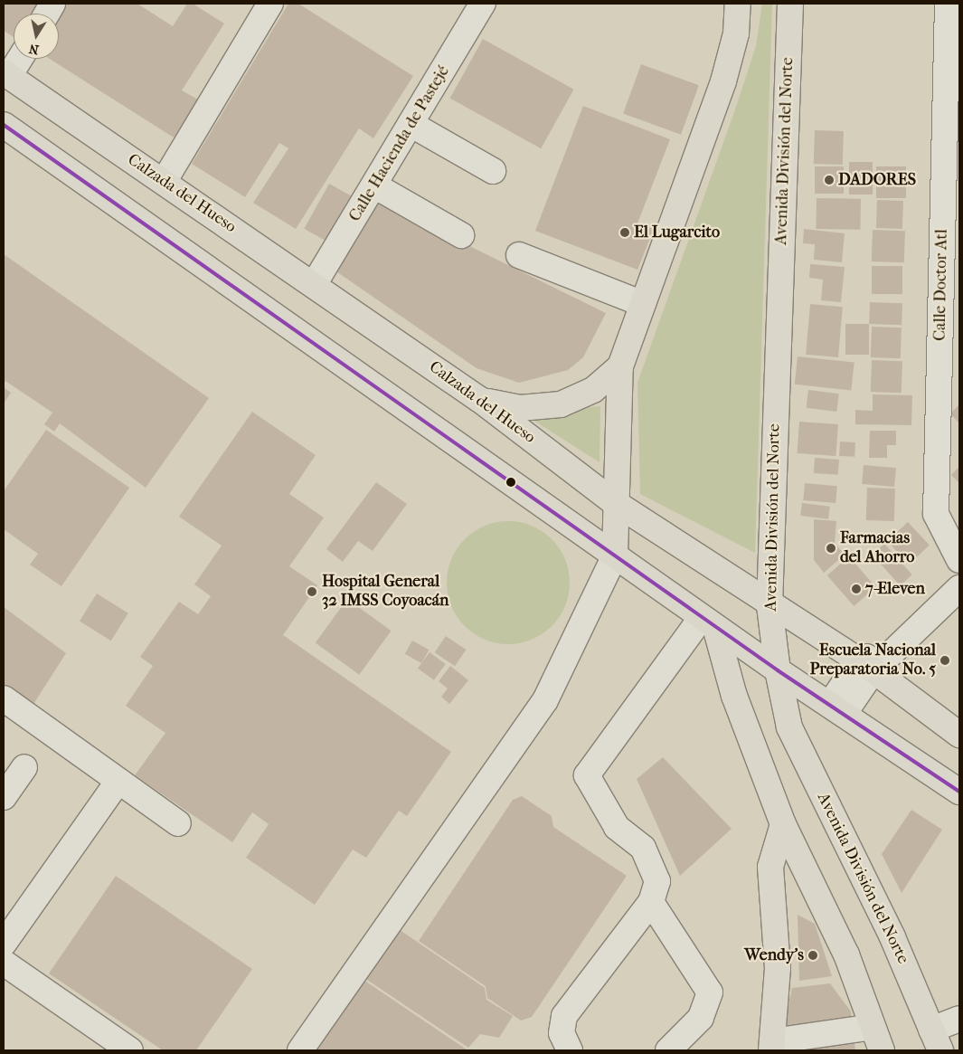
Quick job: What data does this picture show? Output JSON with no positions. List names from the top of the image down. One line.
{"streets":{"main road":["Avenida División del Norte","Calzada del Hueso"],"street":["Calle Hacienda de Pastejé","Calle Doctor Atl"]},"crossings":[["Calle Hacienda de Pastejé","Calzada del Hueso"],["Avenida División del Norte","Calzada del Hueso"]],"places":["DADORES","El Lugarcito","Farmacias del Ahorro","7-Eleven","Hospital General 32 IMSS Coyoacán","Escuela Nacional Preparatoria No. 5","Wendy's"],"north":"bottom"}
